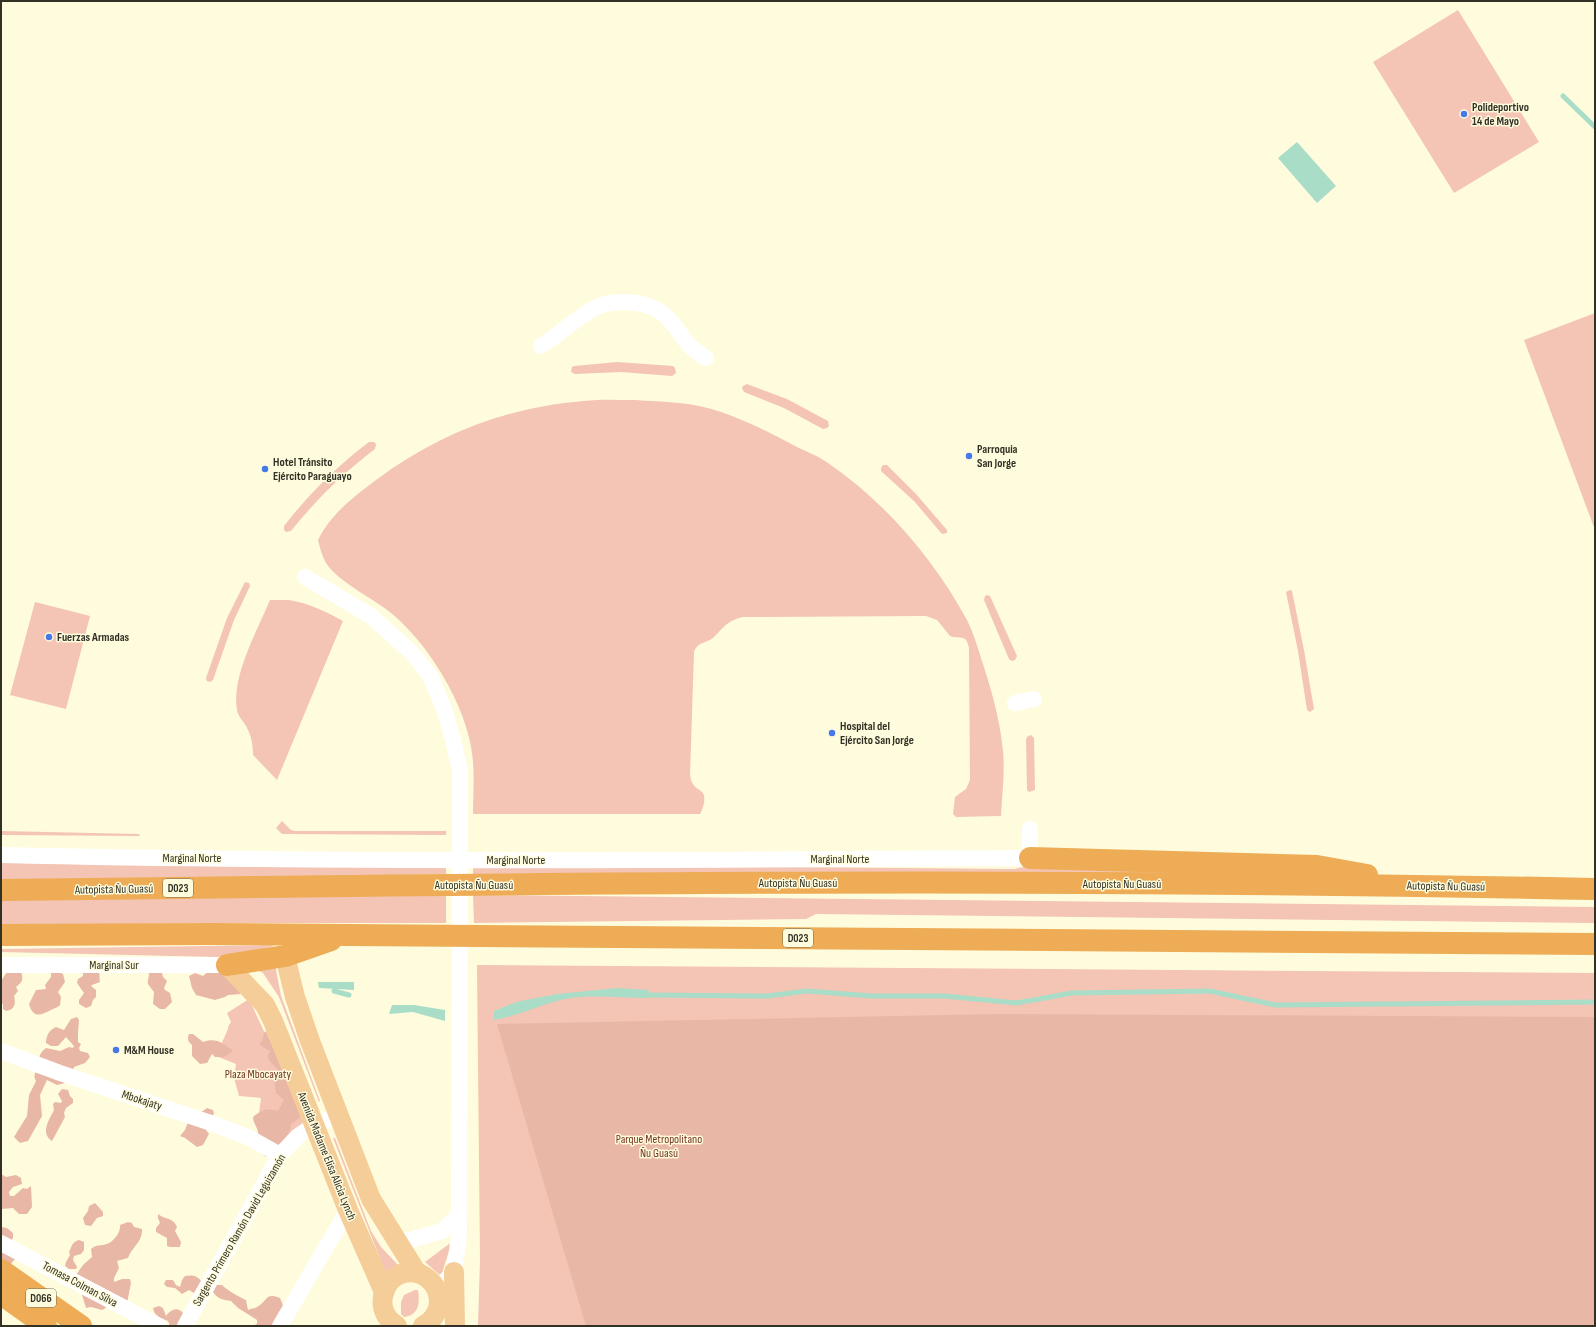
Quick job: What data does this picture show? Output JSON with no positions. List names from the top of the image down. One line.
{"streets":{"highway":["Autopista Ñu Guasú","D023","D066"],"main road":["Avenida Madame Elisa Alicia Lynch"],"street":["Marginal Norte","Marginal Sur","Mbokajaty","Sargento Primero Ramón David Leguizamón","Tomasa Colman Silva"]},"crossings":[["Marginal Sur","Avenida Madame Elisa Alicia Lynch"],["Mbokajaty","Sargento Primero Ramón David Leguizamón"],["Avenida Madame Elisa Alicia Lynch","Sargento Primero Ramón David Leguizamón"]],"parks":["Plaza Mbocayaty","Parque Metropolitano Ñu Guasú"],"places":["Polideportivo 14 de Mayo","Parroquia San Jorge","Hotel Tránsito Ejército Paraguayo","Fuerzas Armadas","Hospital del Ejército San Jorge","M&M House"]}
